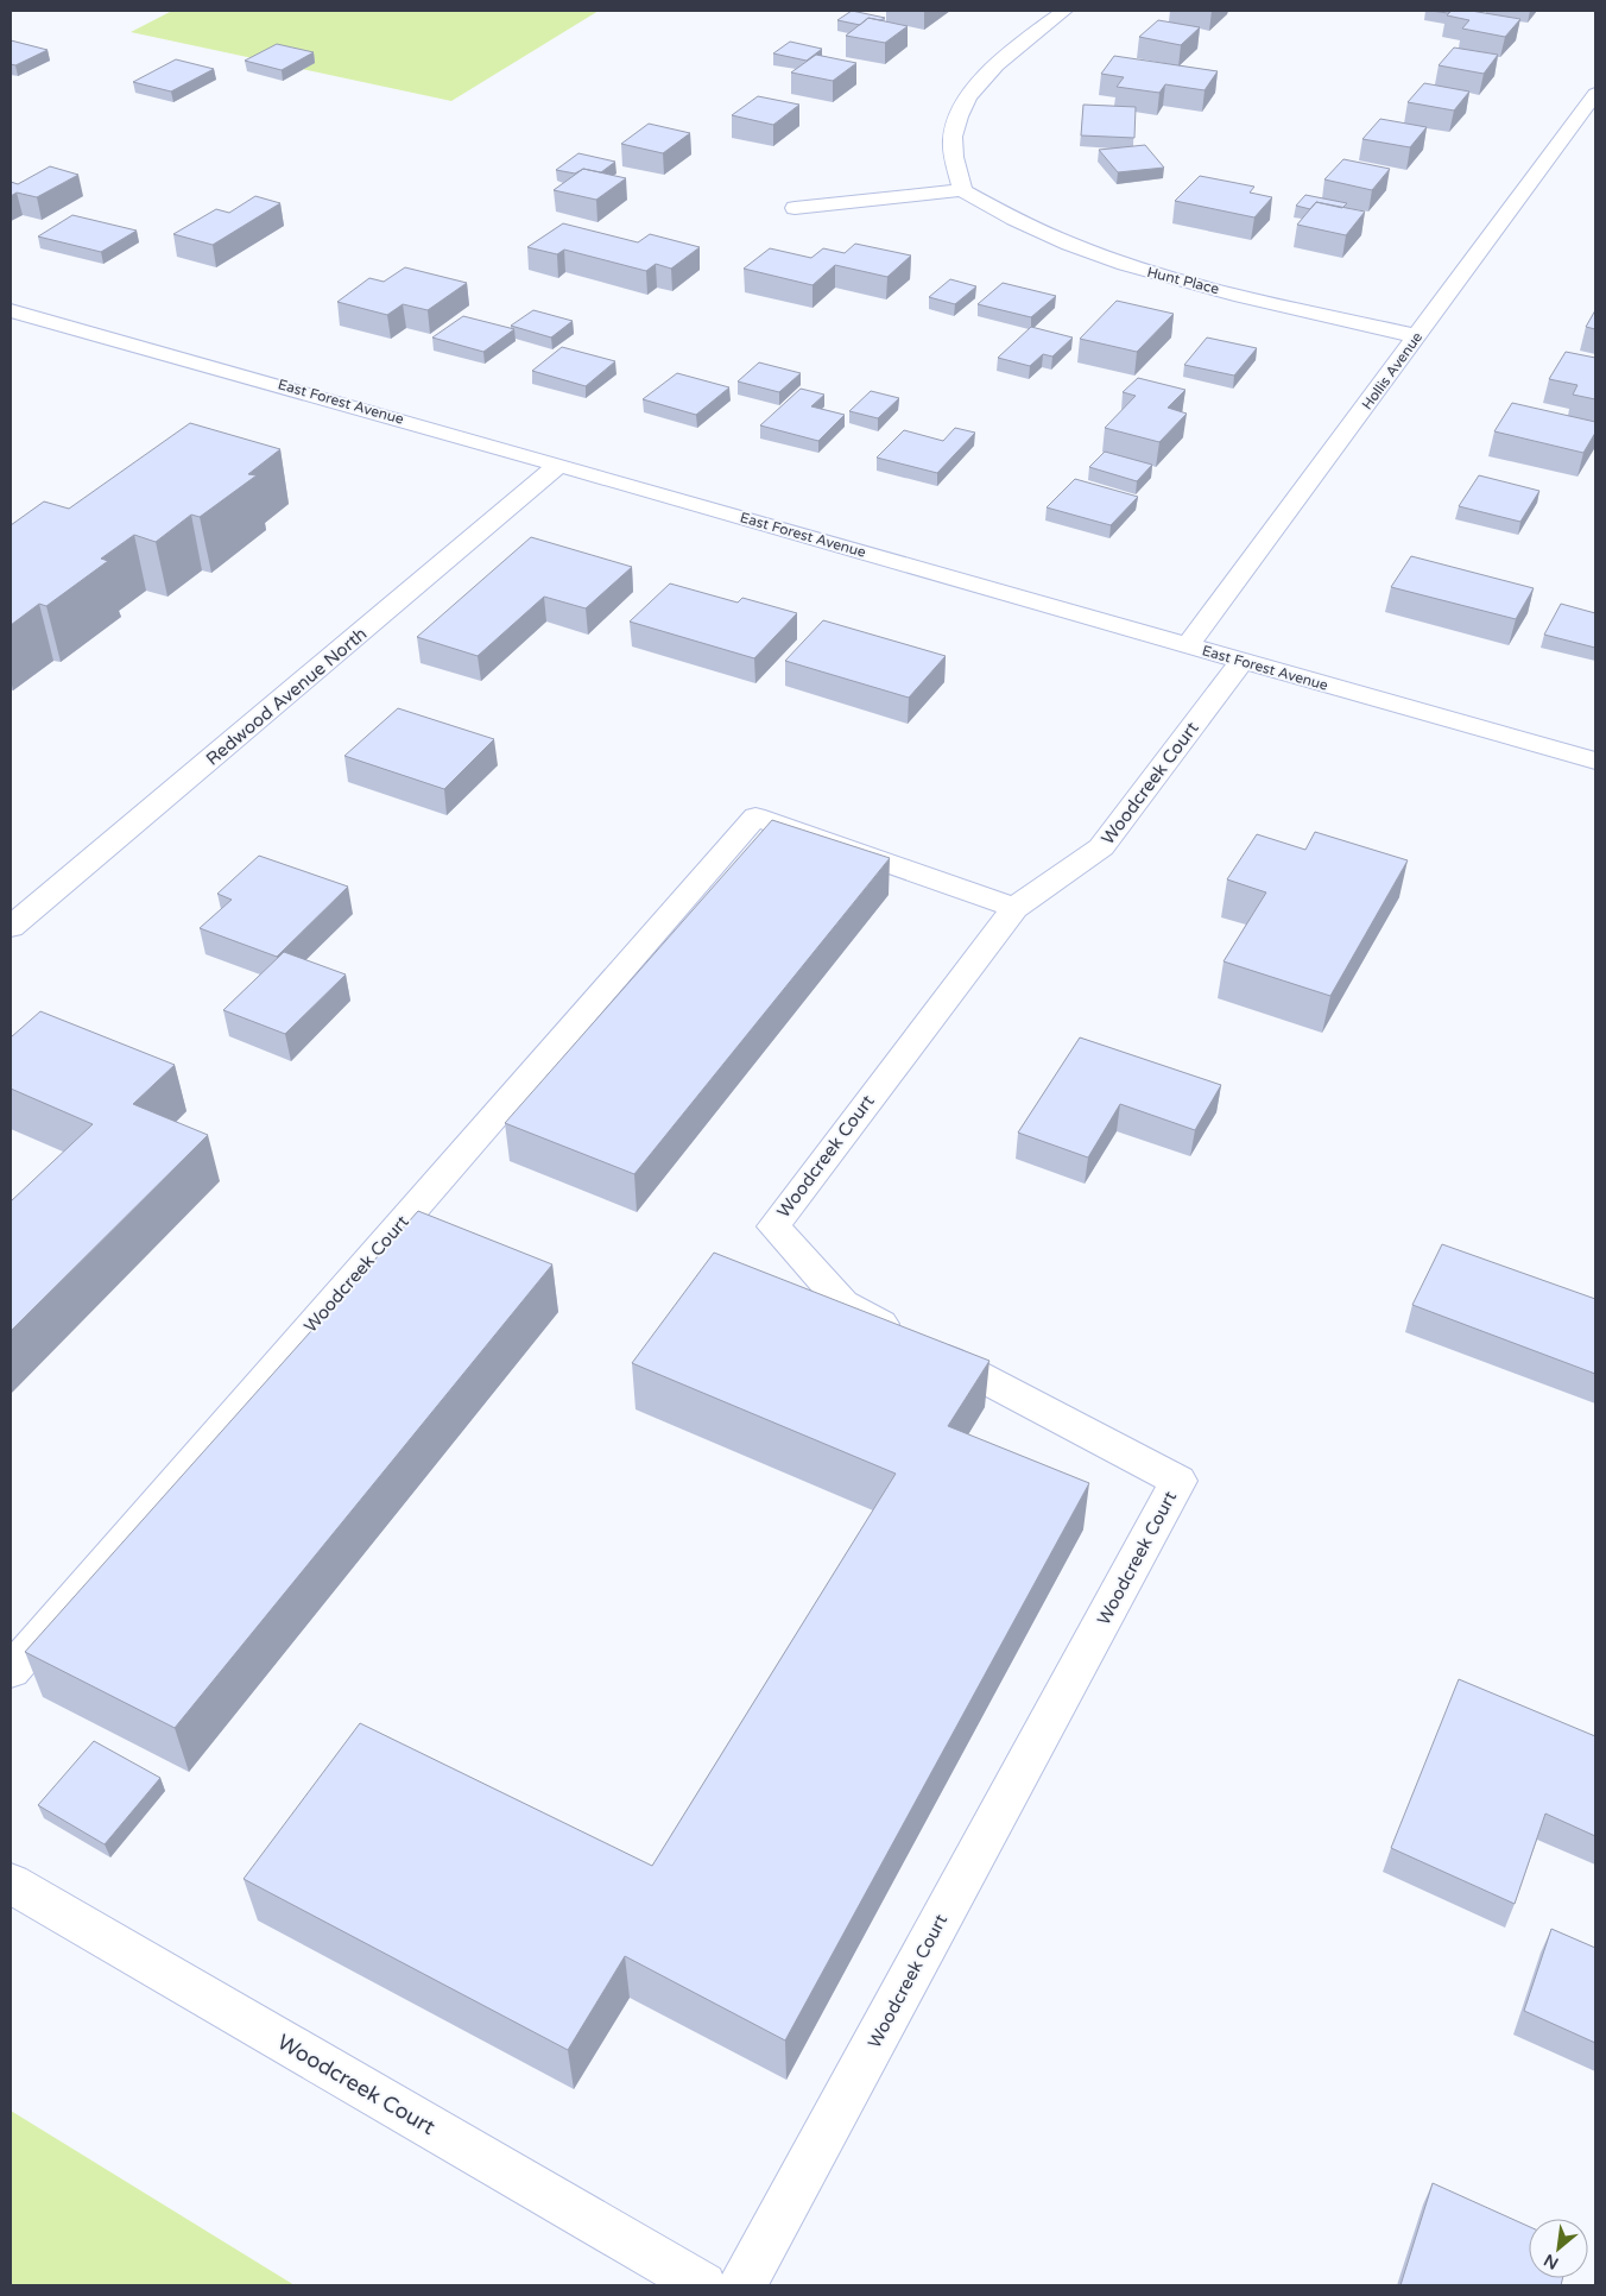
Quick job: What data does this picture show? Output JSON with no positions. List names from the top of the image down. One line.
{"streets":{"street":["Hunt Place","Hollis Avenue","East Forest Avenue","Redwood Avenue North","Woodcreek Court"]},"crossings":[["Hunt Place","Hollis Avenue"],["Hollis Avenue","East Forest Avenue"],["East Forest Avenue","Redwood Avenue North"],["East Forest Avenue","Woodcreek Court"]],"north":"bottom left"}
